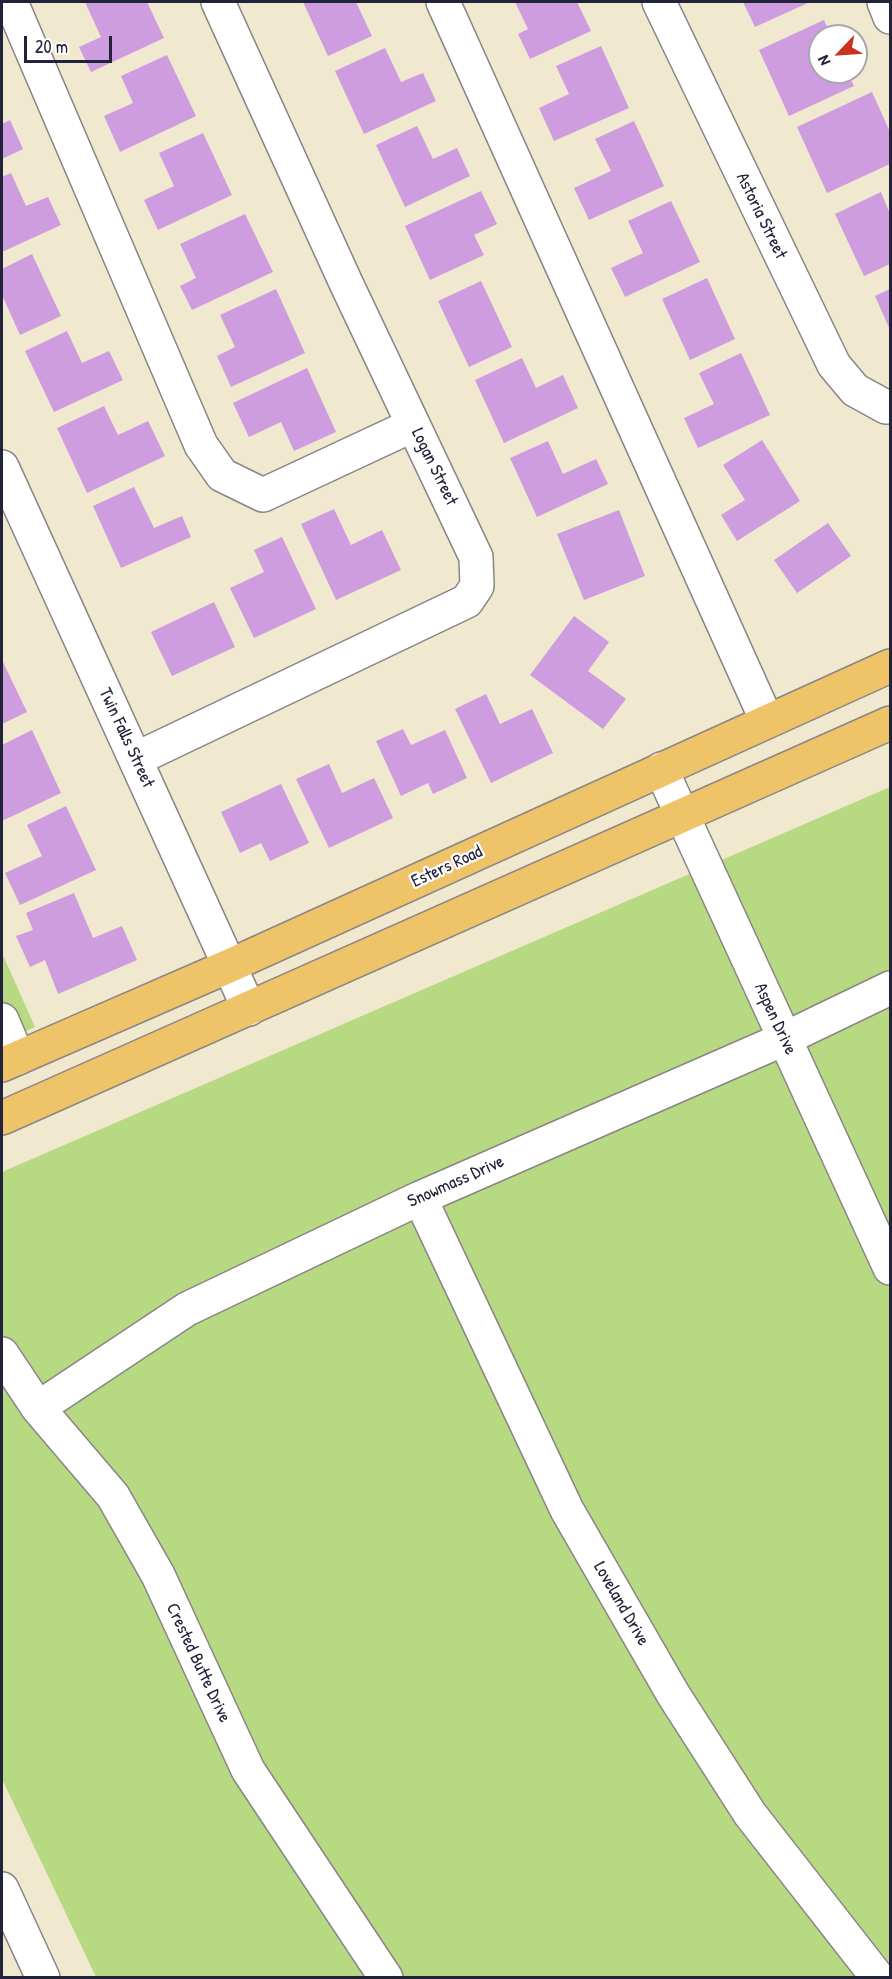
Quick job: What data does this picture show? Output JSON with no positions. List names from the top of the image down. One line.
{"streets":{"main road":["Esters Road"],"street":["Astoria Street","Logan Street","Twin Falls Street","Aspen Drive","Snowmass Drive","Loveland Drive","Crested Butte Drive"]},"crossings":[["Logan Street","Twin Falls Street"],["Twin Falls Street","Esters Road"],["Esters Road","Aspen Drive"],["Aspen Drive","Snowmass Drive"],["Snowmass Drive","Loveland Drive"],["Snowmass Drive","Crested Butte Drive"]],"scale_bar":"20 m","north":"bottom left"}
